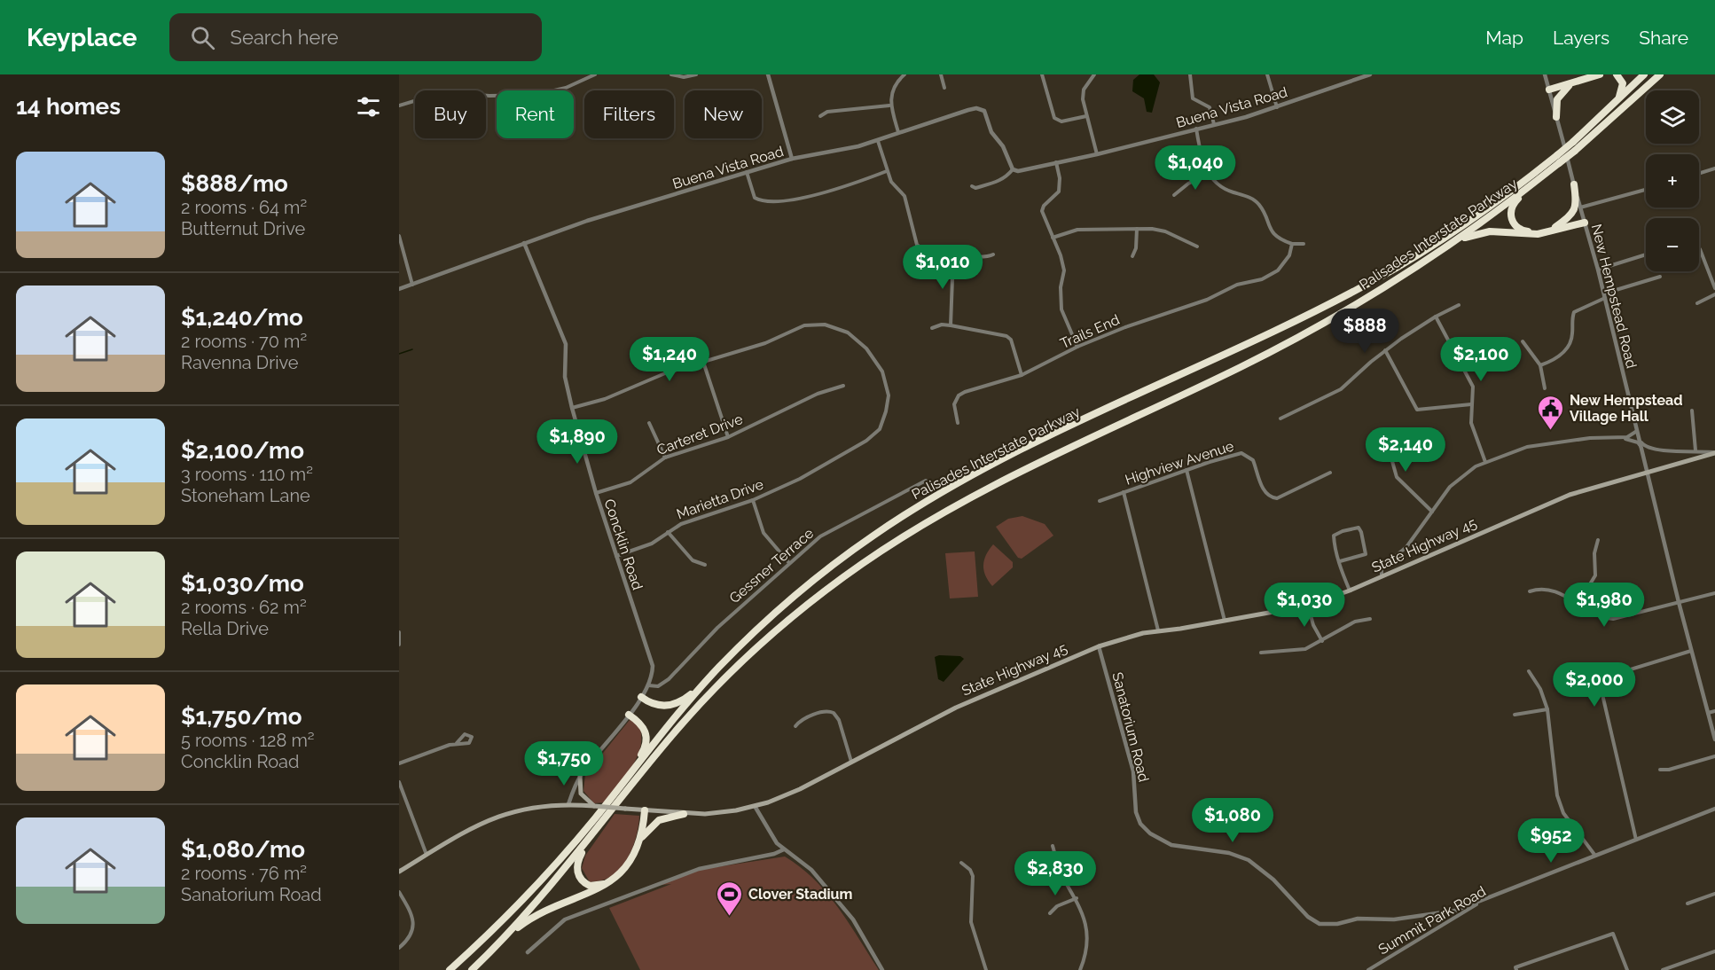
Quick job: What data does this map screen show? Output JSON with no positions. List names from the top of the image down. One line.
{"streets":{"highway":["Palisades Interstate Parkway"],"main road":["State Highway 45"],"street":["Buena Vista Road","New Hempstead Road","Trails End","Carteret Drive","Highview Avenue","Marietta Drive","Concklin Road","Gessner Terrace","Sanatorium Road","Summit Park Road"]},"crossings":[["Buena Vista Road","Concklin Road"],["New Hempstead Road","State Highway 45"],["Carteret Drive","Concklin Road"],["Marietta Drive","Concklin Road"],["Concklin Road","State Highway 45"],["Concklin Road","Gessner Terrace"],["State Highway 45","Sanatorium Road"],["Sanatorium Road","Summit Park Road"]],"places":{"public building":["New Hempstead Village Hall"],"sports":["Clover Stadium"]},"page":{"header":"Keyplace","search":"Search here","nav":["Map","Layers","Share"],"heading":"14 homes","map_buttons":["+","−"],"chip":["Buy","Rent","Filters","New"],"list":[{"name":"$888/mo","note":"2 rooms · 64 m² · Butternut Drive"},{"name":"$1,240/mo","note":"2 rooms · 70 m² · Ravenna Drive"},{"name":"$2,100/mo","note":"3 rooms · 110 m² · Stoneham Lane"},{"name":"$1,030/mo","note":"2 rooms · 62 m² · Rella Drive"},{"name":"$1,750/mo","note":"5 rooms · 128 m² · Concklin Road"},{"name":"$1,080/mo","note":"2 rooms · 76 m² · Sanatorium Road"}],"price":["$1,040","$1,010","$888","$1,240","$2,100","$1,890","$2,140","$1,030","$1,980","$2,000","$1,750","$1,080","$952","$2,830"]}}
